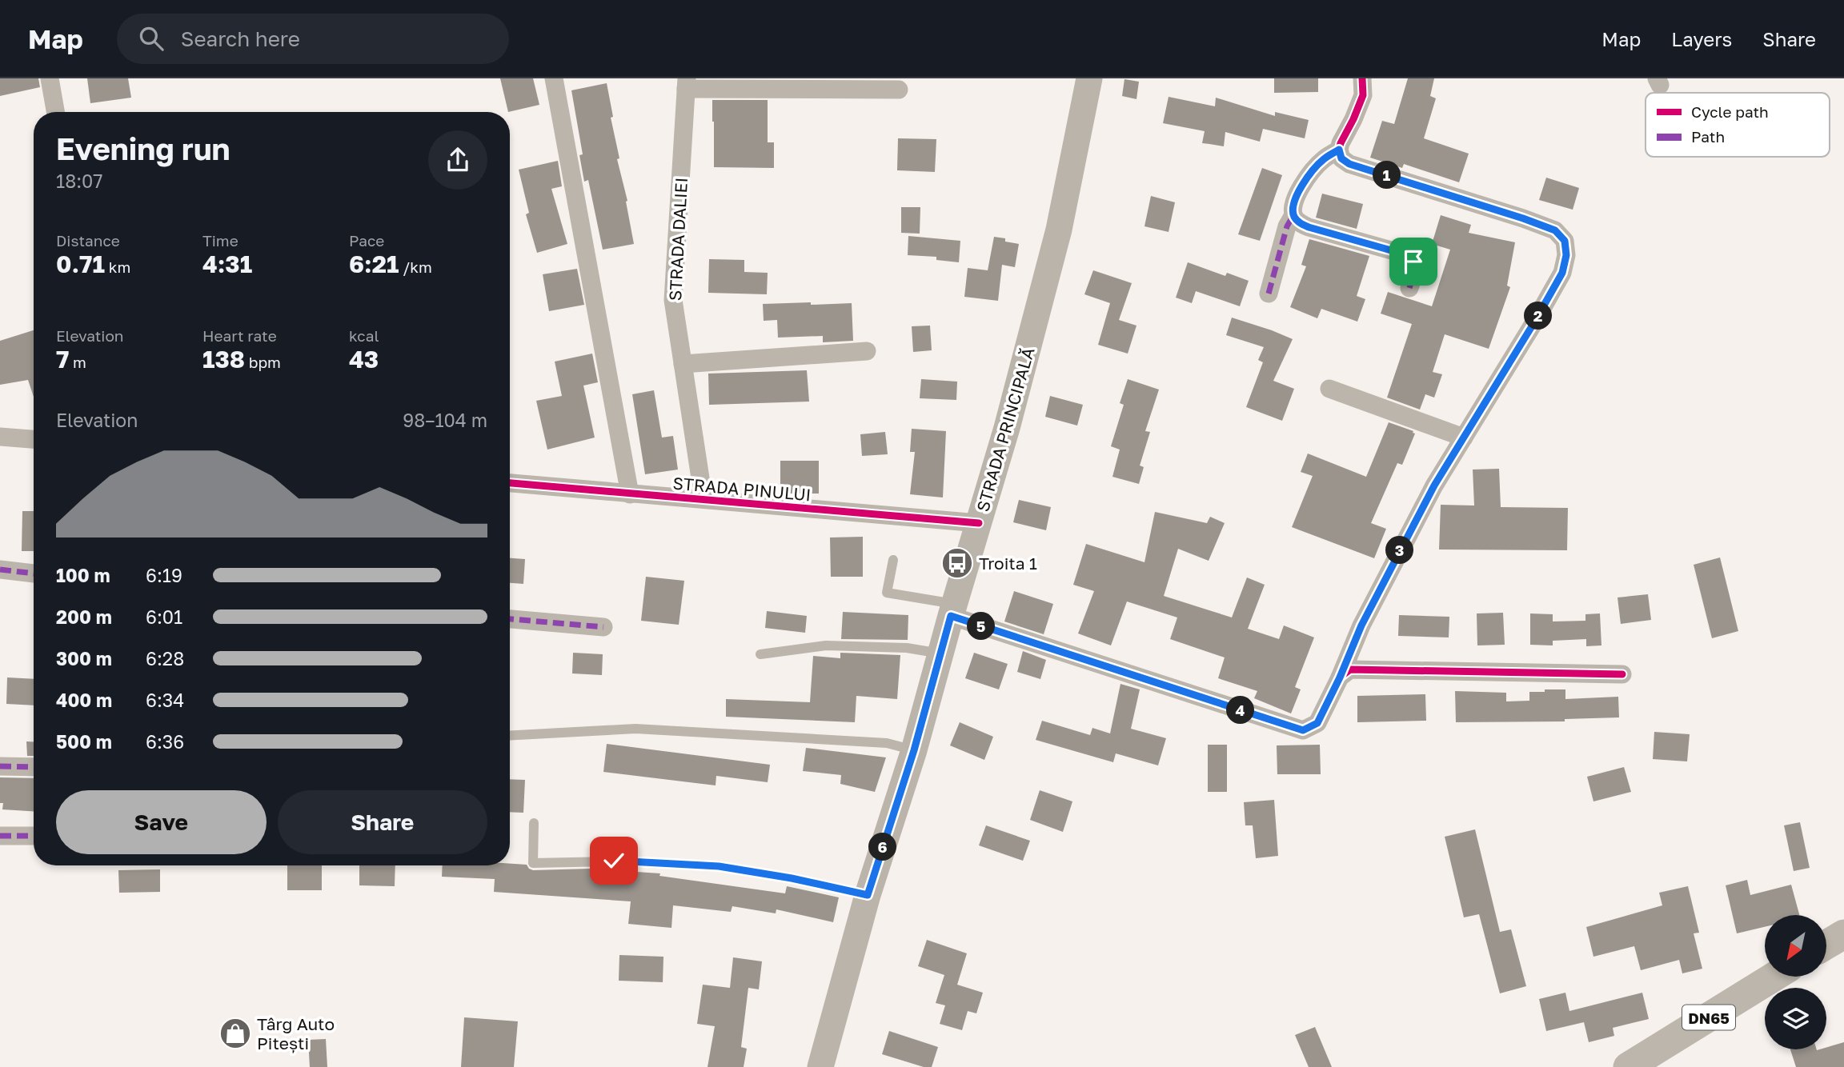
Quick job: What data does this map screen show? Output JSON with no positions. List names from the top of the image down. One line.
{"streets":{"main road":["STRADA PRINCIPALĂ","DN65"],"street":["STRADA DALIEI","STRADA PINULUI"]},"crossings":[["STRADA DALIEI","STRADA PINULUI"],["STRADA PRINCIPALĂ","STRADA PINULUI"]],"places":{"bus stop":["Troita 1"],"shop":["Târg Auto Pitești"]},"legend":["Cycle path","Path"],"north":"bottom left","page":{"header":"Map","search":"Search here","nav":["Map","Layers","Share"],"heading":["Evening run","18:07"],"pins":["1","2","3","5","4","6"],"stats":[["Distance","0.71 km"],["Time","4:31"],["Pace","6:21 /km"],["Elevation","7 m"],["Heart rate","138 bpm"],["kcal","43"]],"chart":["Elevation","98–104 m"],"list":[{"name":"100 m","note":"6:19"},{"name":"200 m","note":"6:01"},{"name":"300 m","note":"6:28"},{"name":"400 m","note":"6:34"},{"name":"500 m","note":"6:36"}],"buttons":["Save","Share"]}}
